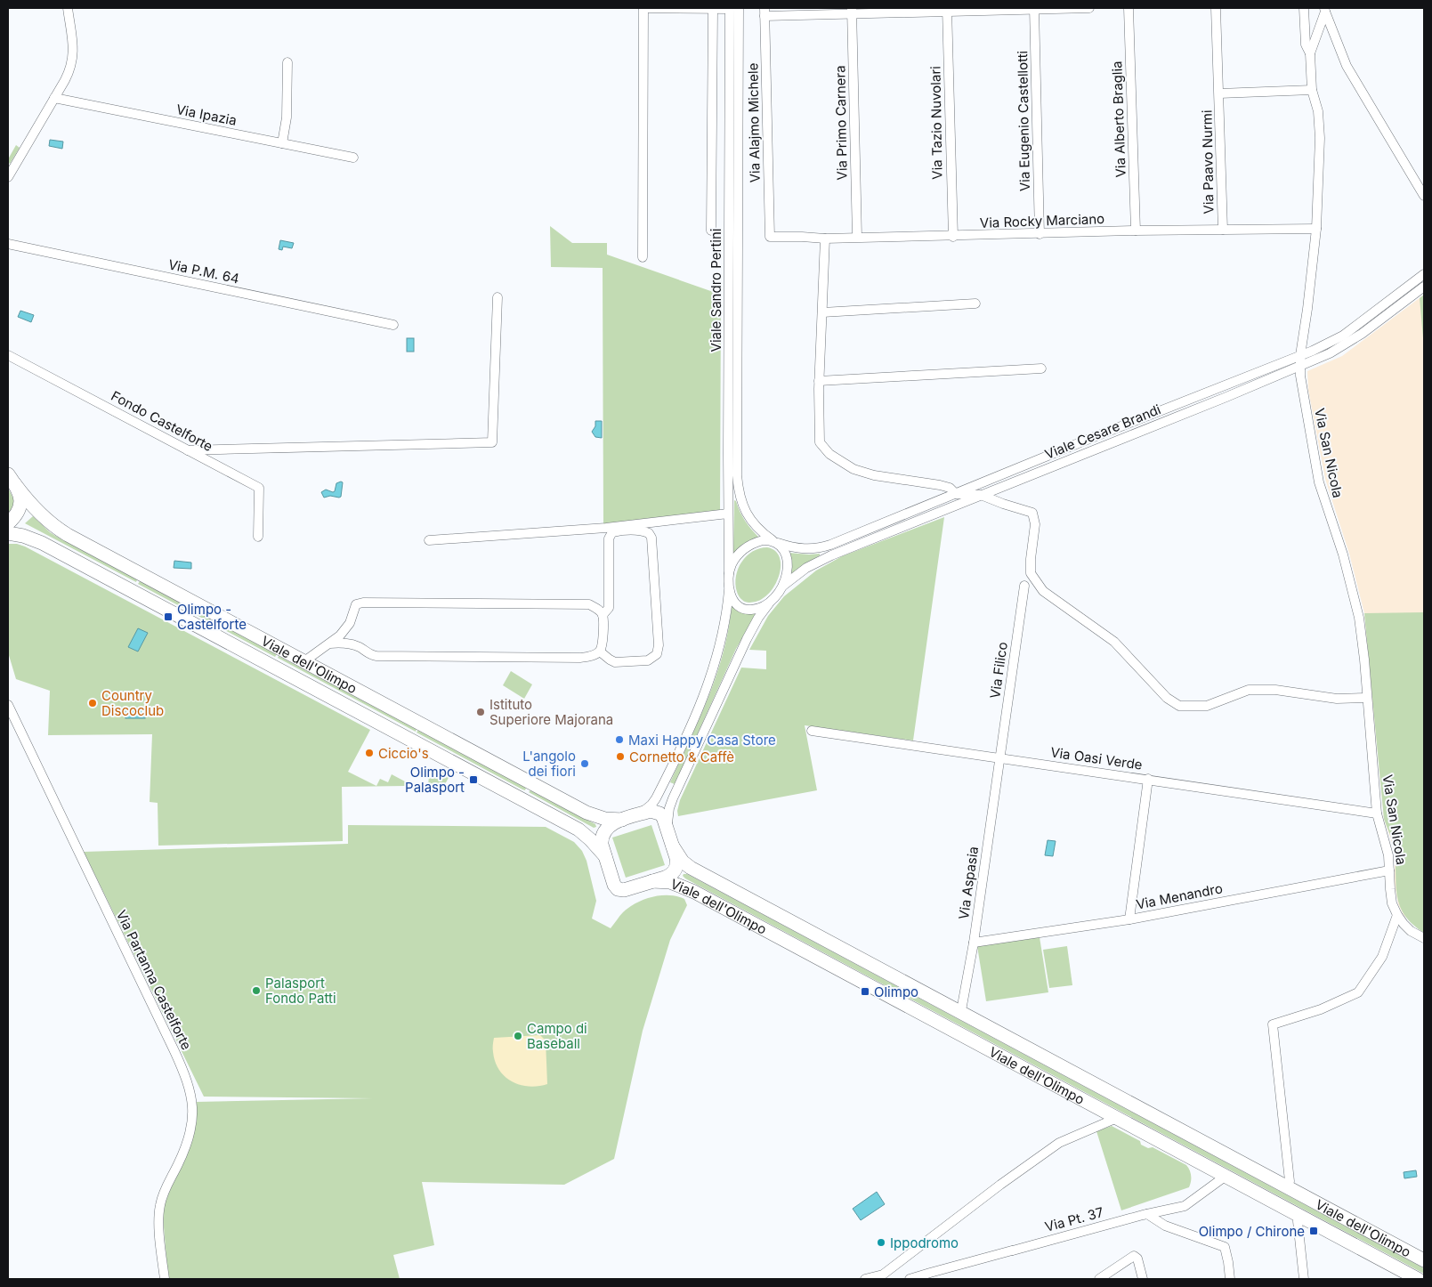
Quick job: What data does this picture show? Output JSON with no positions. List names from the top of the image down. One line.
{"streets":{"street":["Via Ipazia","Via Alberto Braglia","Via Eugenio Castellotti","Via Alajmo Michele","Via Primo Carnera","Via Tazio Nuvolari","Via Paavo Nurmi","Via Rocky Marciano","Via P.M. 64","Viale Sandro Pertini","Fondo Castelforte","Viale Cesare Brandi","Via San Nicola","Viale dell'Olimpo","Via Filico","Via Oasi Verde","Via Aspasia","Via Menandro","Via Partanna Castelforte","Via Pt. 37"]},"crossings":[["Via Alberto Braglia","Via Rocky Marciano"],["Via Eugenio Castellotti","Via Rocky Marciano"],["Via Alajmo Michele","Via Rocky Marciano"],["Via Primo Carnera","Via Rocky Marciano"],["Via Tazio Nuvolari","Via Rocky Marciano"],["Via Paavo Nurmi","Via Rocky Marciano"],["Viale Sandro Pertini","Viale Cesare Brandi"],["Viale Cesare Brandi","Via San Nicola"],["Via San Nicola","Via Oasi Verde"],["Via San Nicola","Via Menandro"],["Viale dell'Olimpo","Via Aspasia"],["Viale dell'Olimpo","Via Pt. 37"],["Via Filico","Via Oasi Verde"],["Via Filico","Via Aspasia"],["Via Oasi Verde","Via Aspasia"],["Via Aspasia","Via Menandro"]],"places":{"transit":["Olimpo - Castelforte","Olimpo - Palasport","Olimpo","Olimpo / Chirone"],"other":["Country Discoclub","Istituto Superiore Majorana","Maxi Happy Casa Store","Ciccio's","Cornetto & Caffè","L'angolo dei fiori","Palasport Fondo Patti","Campo di Baseball","Ippodromo"]}}
